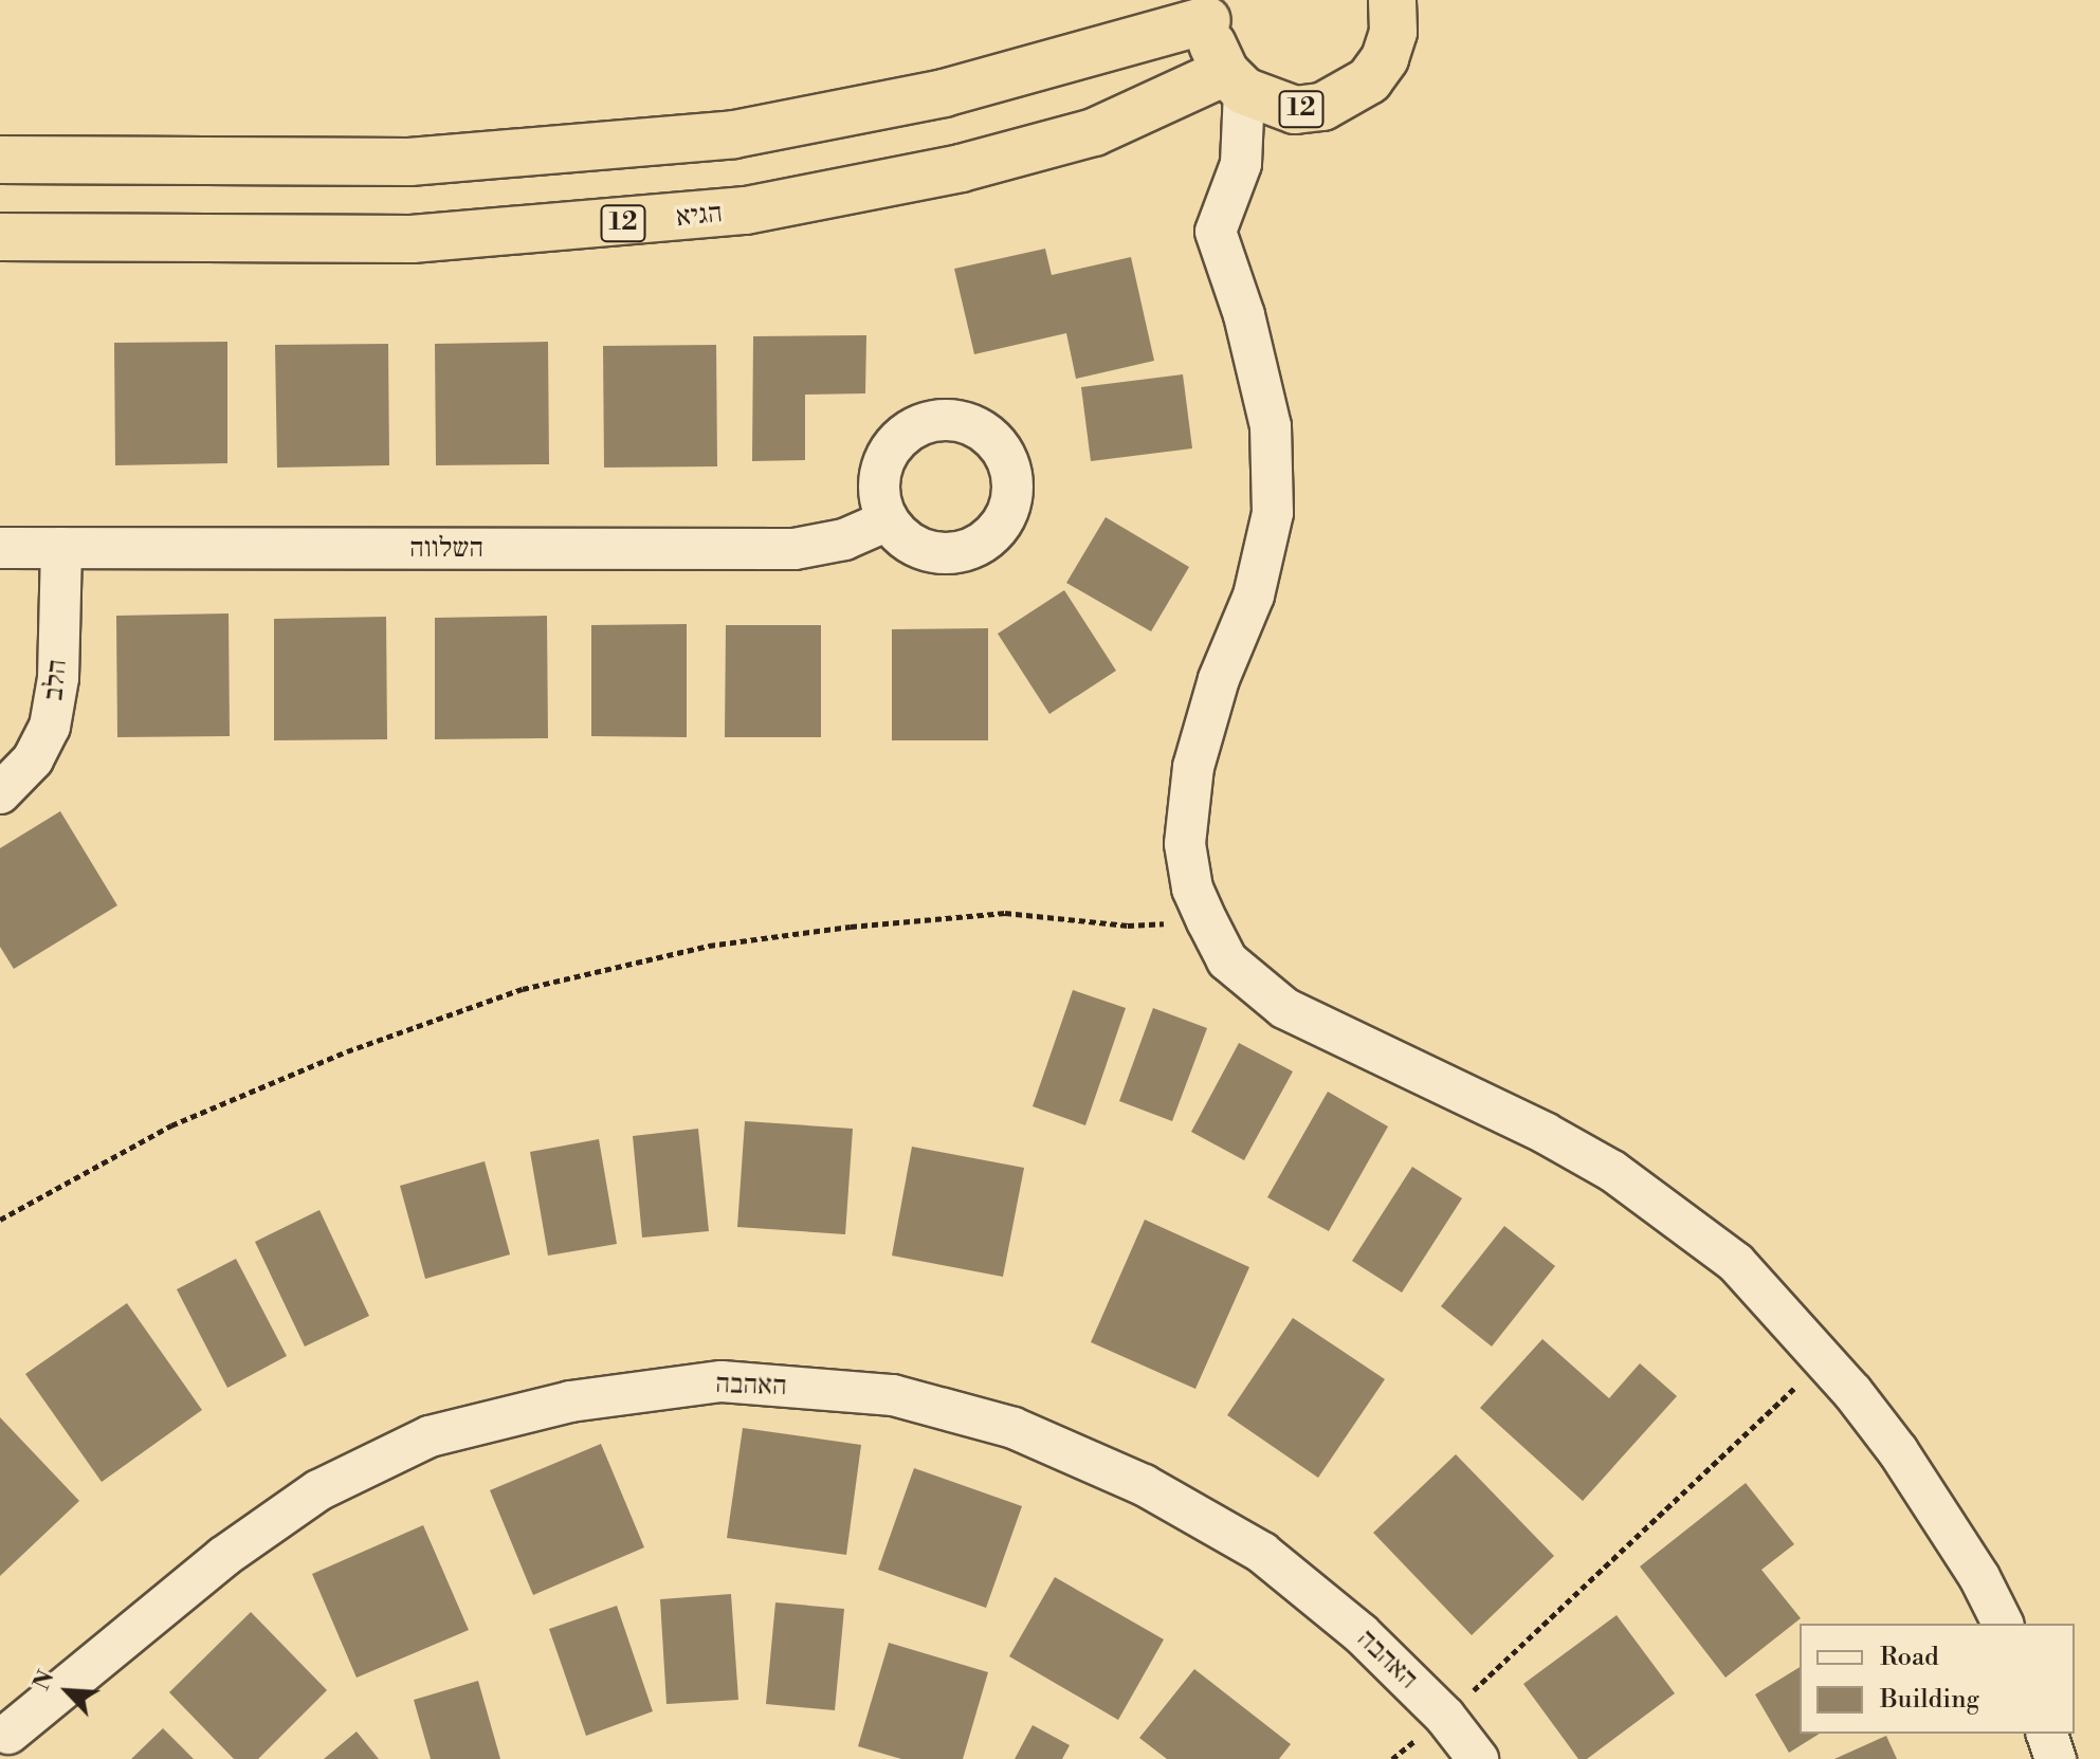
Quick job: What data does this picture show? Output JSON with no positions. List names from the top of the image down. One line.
{"streets":{"highway":["12","הגיא"],"street":["השלווה","הלב","האהבה"]},"crossings":[["12","הגיא"],["השלווה","הלב"]],"legend":["Road","Building"],"north":"top left"}
